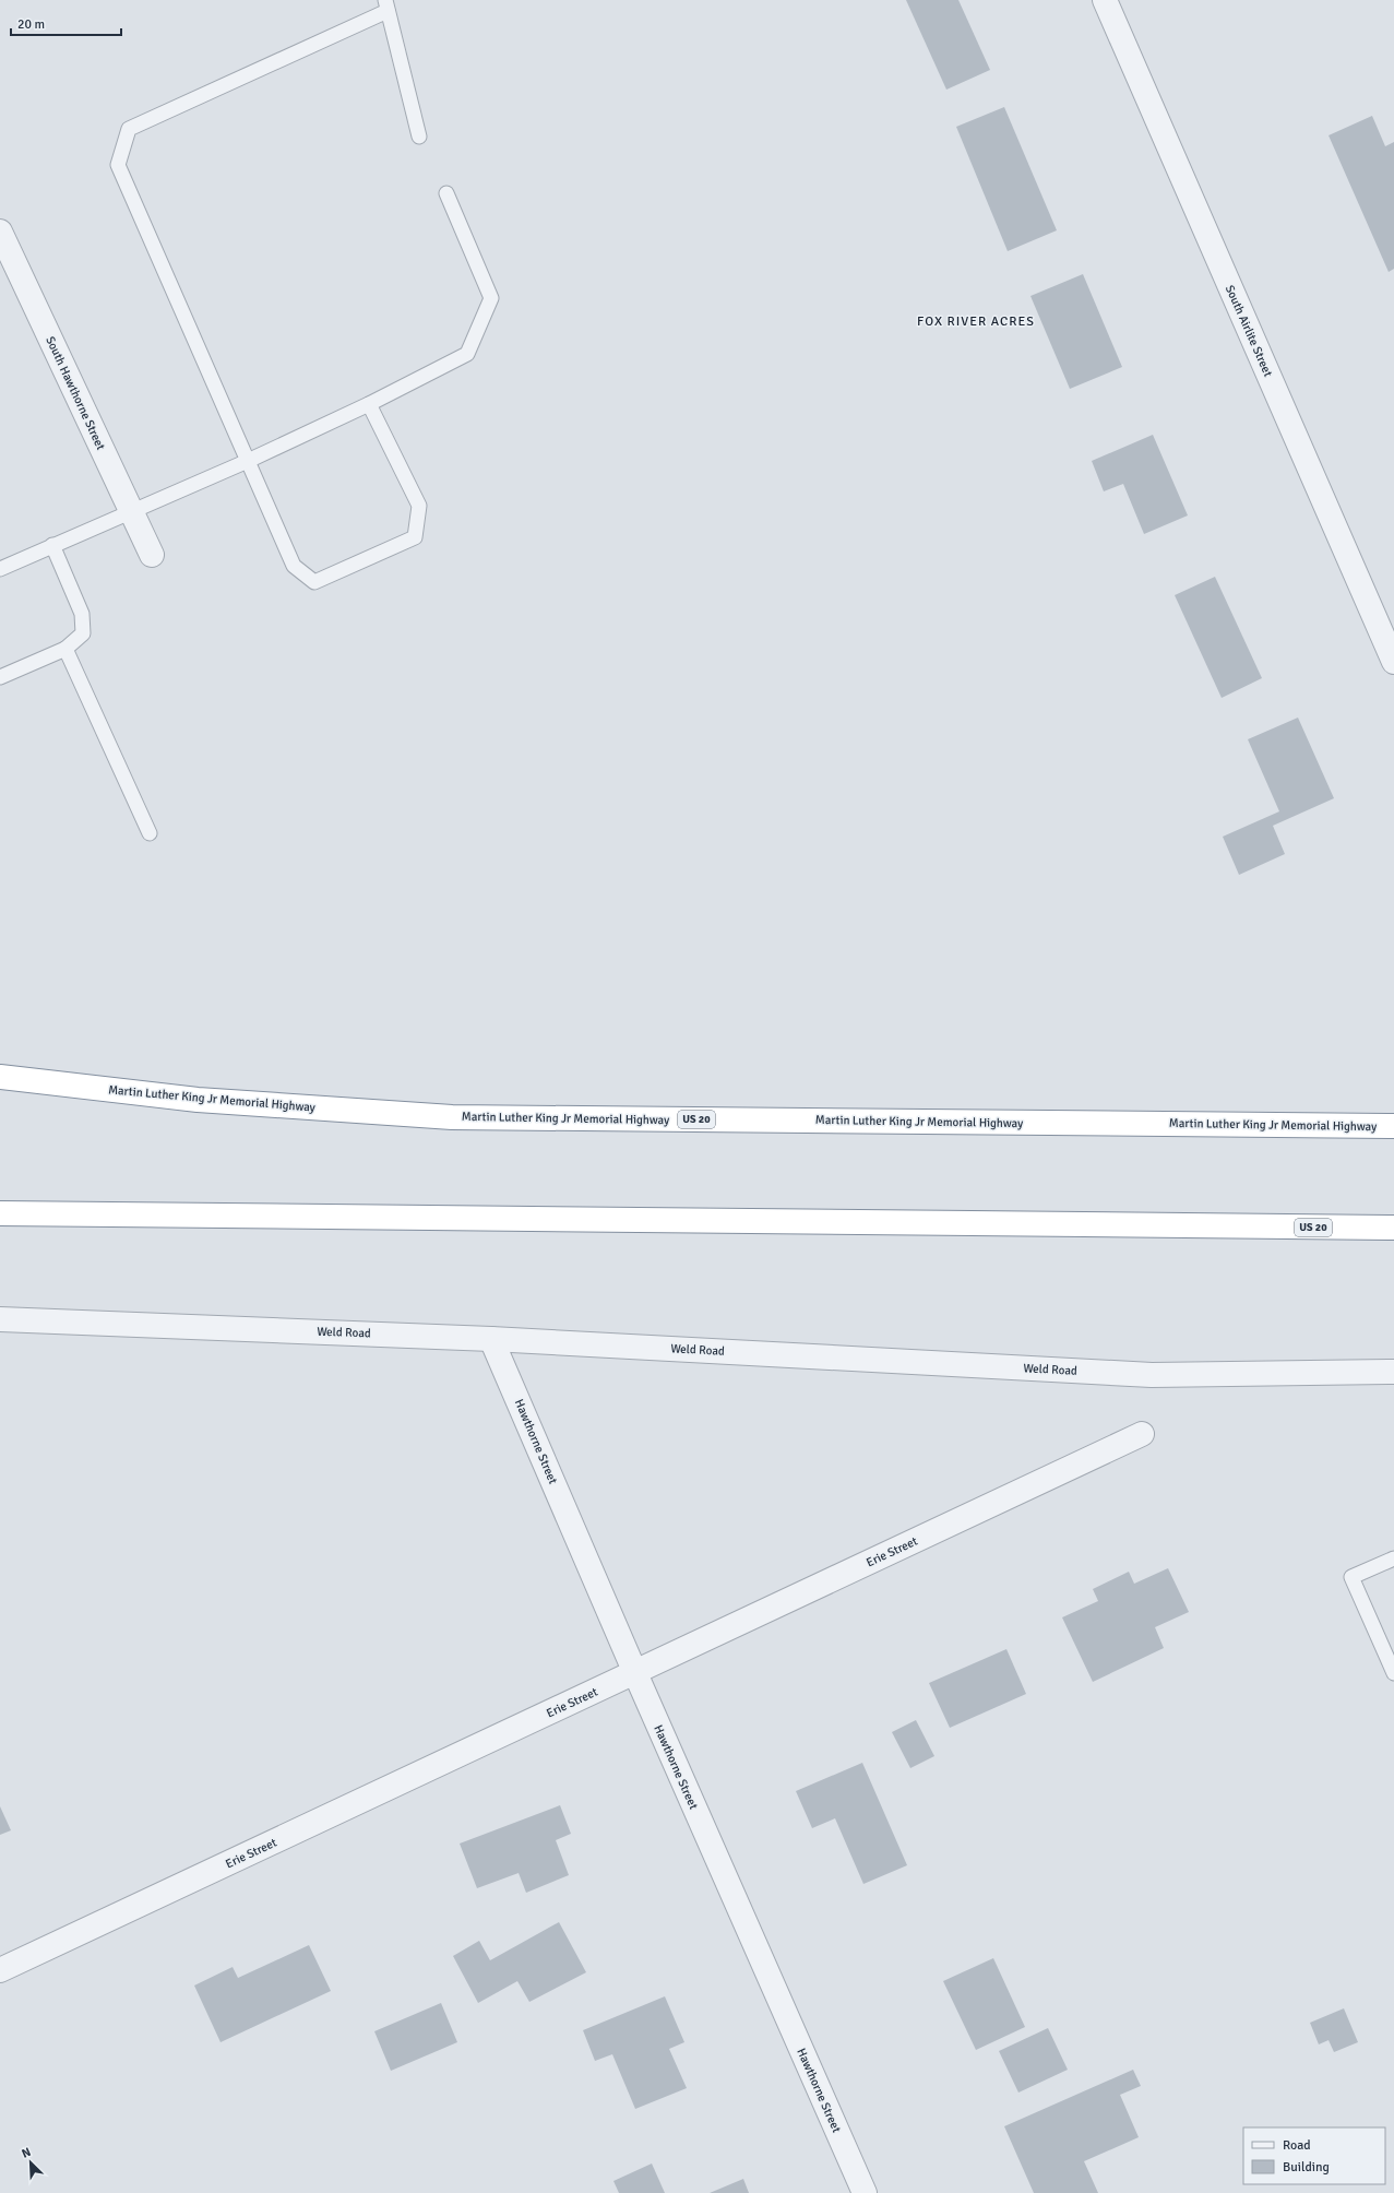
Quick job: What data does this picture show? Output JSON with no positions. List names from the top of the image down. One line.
{"streets":{"highway":["Martin Luther King Jr Memorial Highway","US 20"],"street":["South Airlite Street","South Hawthorne Street","Weld Road","Hawthorne Street","Erie Street"]},"crossings":[["Weld Road","Hawthorne Street"],["Hawthorne Street","Erie Street"]],"districts":["FOX RIVER ACRES"],"legend":["Road","Building"],"scale_bar":"20 m","north":"top left"}
